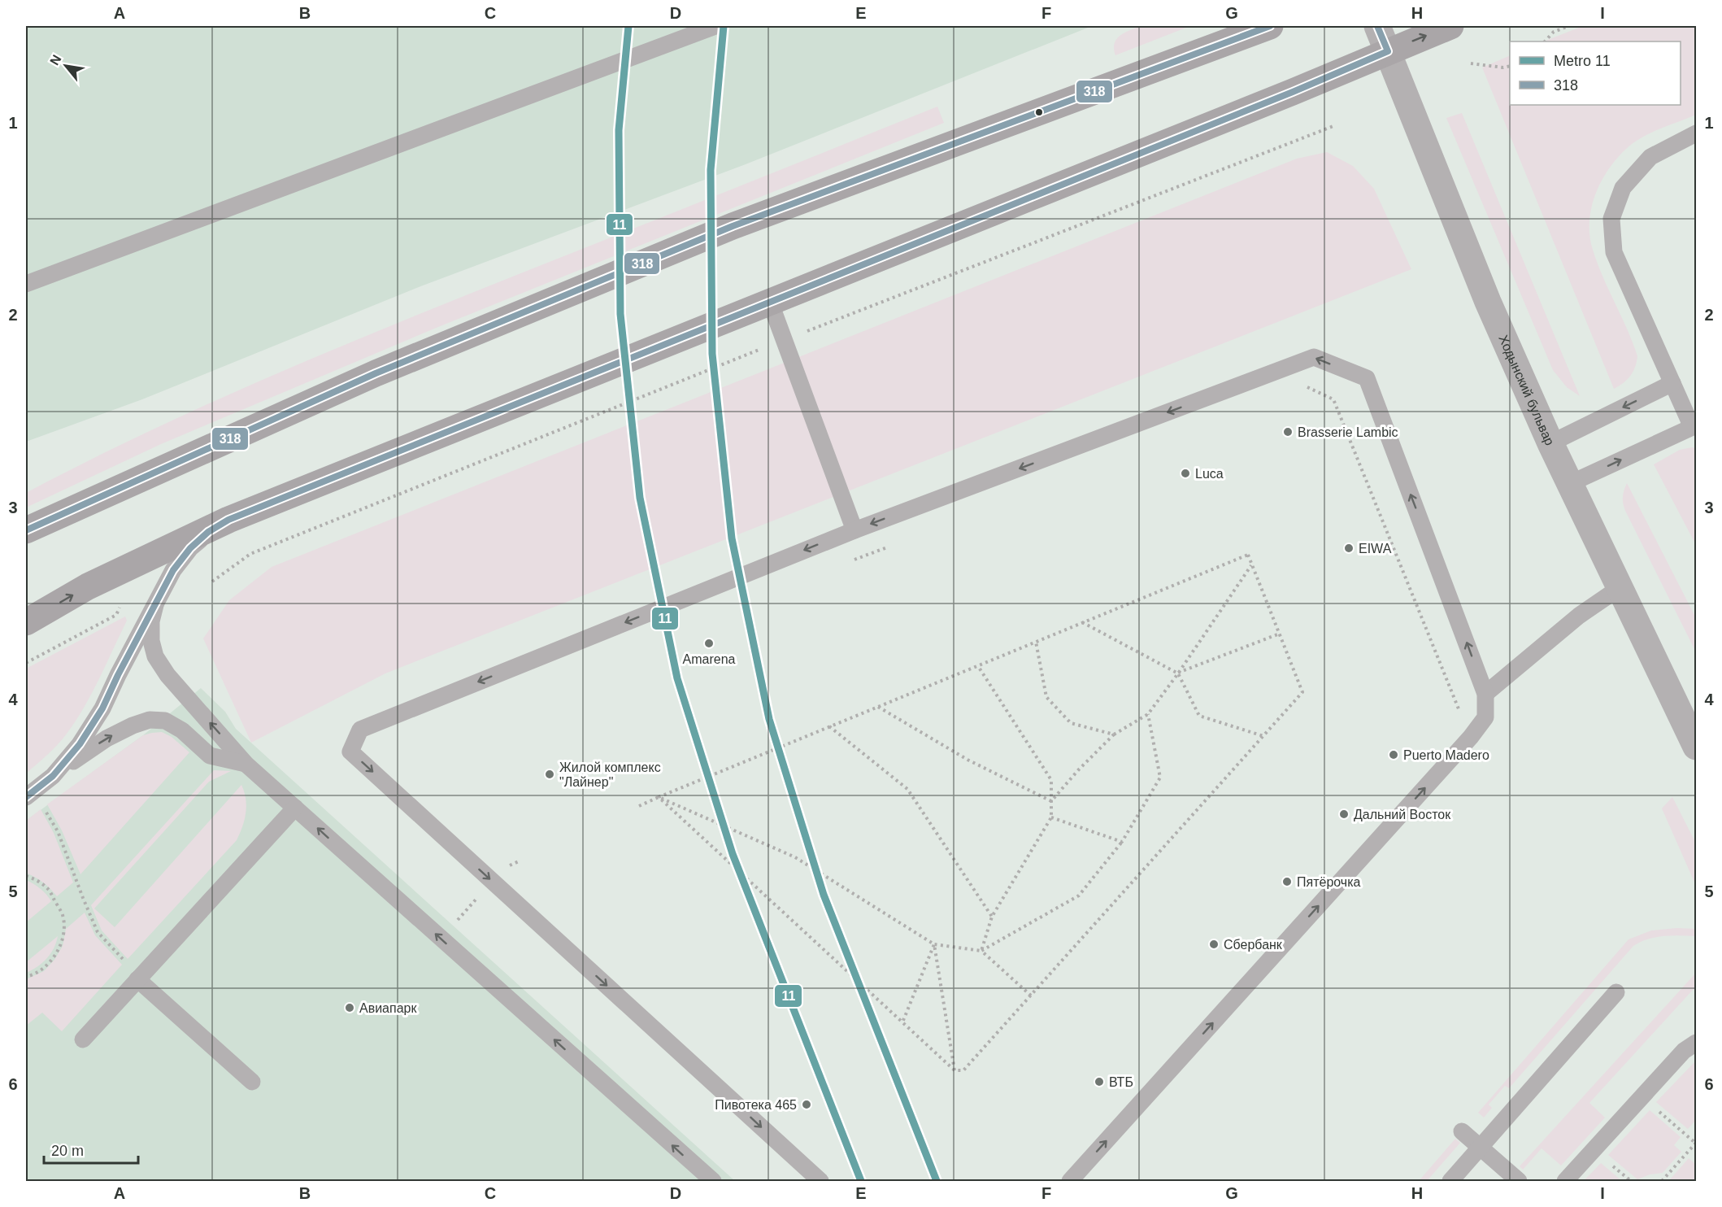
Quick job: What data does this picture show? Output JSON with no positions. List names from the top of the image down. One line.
{"streets":{"street":["Ходынский бульвар"]},"places":["Brasserie Lambic","Luca","EIWA","Amarena","Puerto Madero","Жилой комплекс \"Лайнер\"","Дальний Восток","Пятёрочка","Сбербанк","Авиапарк","ВТБ","Пивотека 465"],"lines":["metro line 11","transit line 318"],"legend":["Metro 11","318"],"scale_bar":"20 m","north":"top left","grid":{"columns":["A","B","C","D","E","F","G","H","I"],"rows":["1","2","3","4","5","6"]}}
